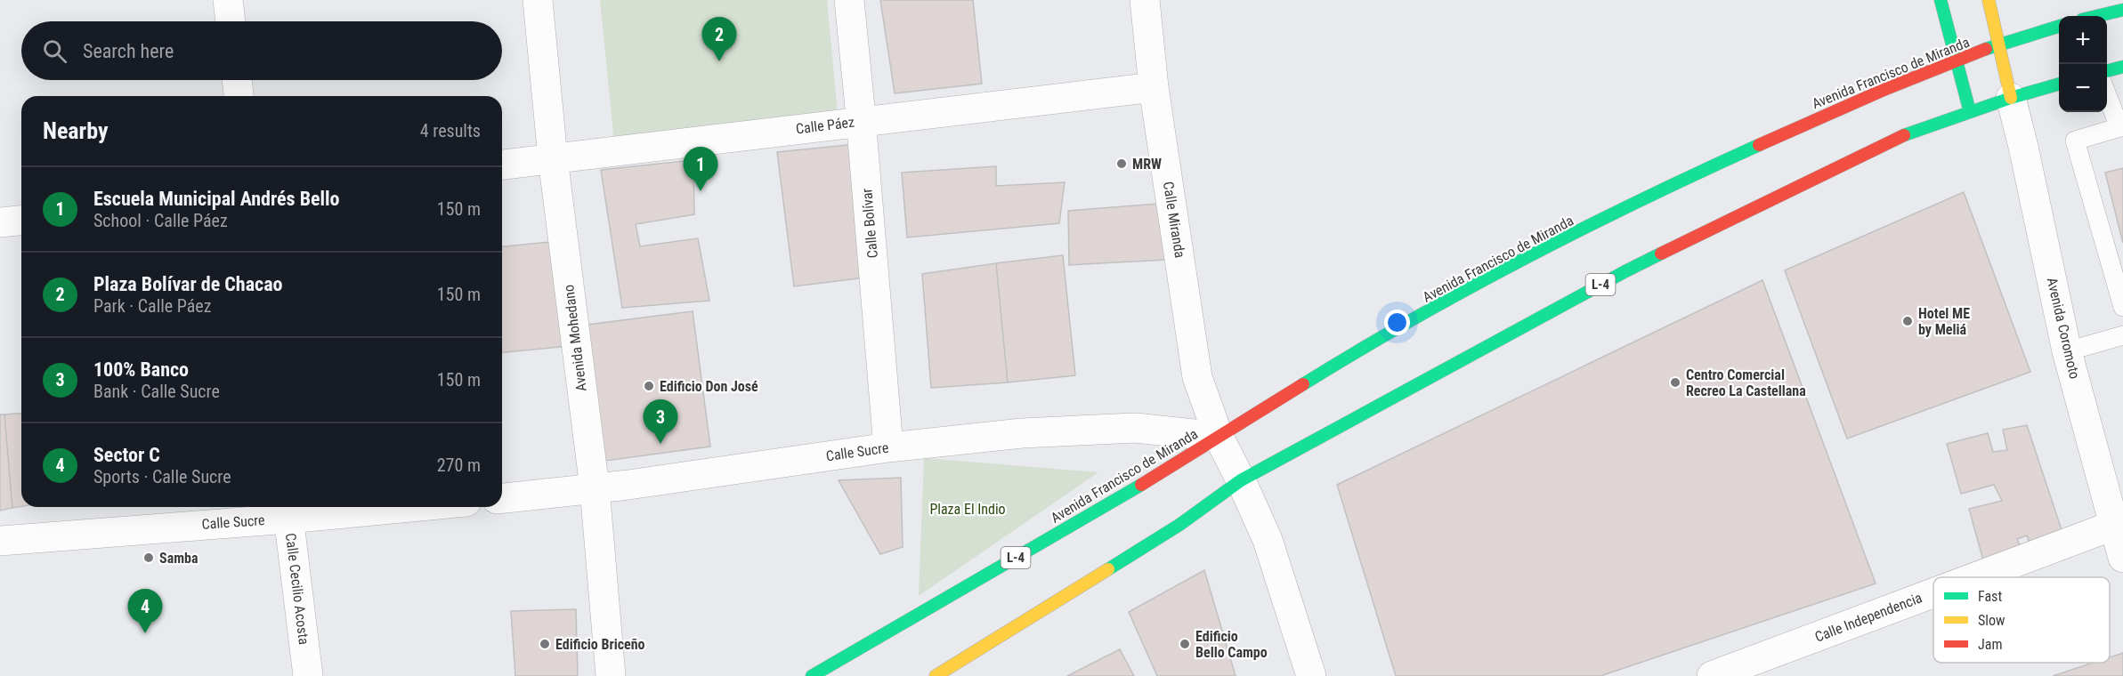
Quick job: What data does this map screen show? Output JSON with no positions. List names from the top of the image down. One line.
{"streets":{"main road":["Avenida Francisco de Miranda","L-4"],"street":["Calle Páez","Calle Miranda","Calle Bolívar","Avenida Coromoto","Avenida Mohedano","Calle Sucre","Calle Cecilio Acosta","Calle Independencia"]},"crossings":[["Avenida Francisco de Miranda","Calle Miranda"],["Avenida Francisco de Miranda","Calle Sucre"],["Calle Páez","Calle Miranda"],["Calle Páez","Calle Bolívar"],["Calle Páez","Avenida Mohedano"],["Calle Miranda","L-4"],["Calle Miranda","Calle Sucre"],["Calle Bolívar","Calle Sucre"],["L-4","Avenida Coromoto"],["Avenida Coromoto","Calle Independencia"],["Avenida Mohedano","Calle Sucre"],["Calle Sucre","Calle Cecilio Acosta"]],"parks":["Plaza El Indio"],"places":["MRW","Hotel ME by Meliá","Centro Comercial Recreo La Castellana","Edificio Don José","Samba","Edificio Briceño","Edificio Bello Campo"],"legend":["Fast","Slow","Jam"],"page":{"map_buttons":["+","−"],"pins":["2","1","3","4"],"search":"Search here","heading":["Nearby","4 results"],"list":[{"mark":"1","name":"Escuela Municipal Andrés Bello","note":"School · Calle Páez","value":"150 m"},{"mark":"2","name":"Plaza Bolívar de Chacao","note":"Park · Calle Páez","value":"150 m"},{"mark":"3","name":"100% Banco","note":"Bank · Calle Sucre","value":"150 m"},{"mark":"4","name":"Sector C","note":"Sports · Calle Sucre","value":"270 m"}]}}
